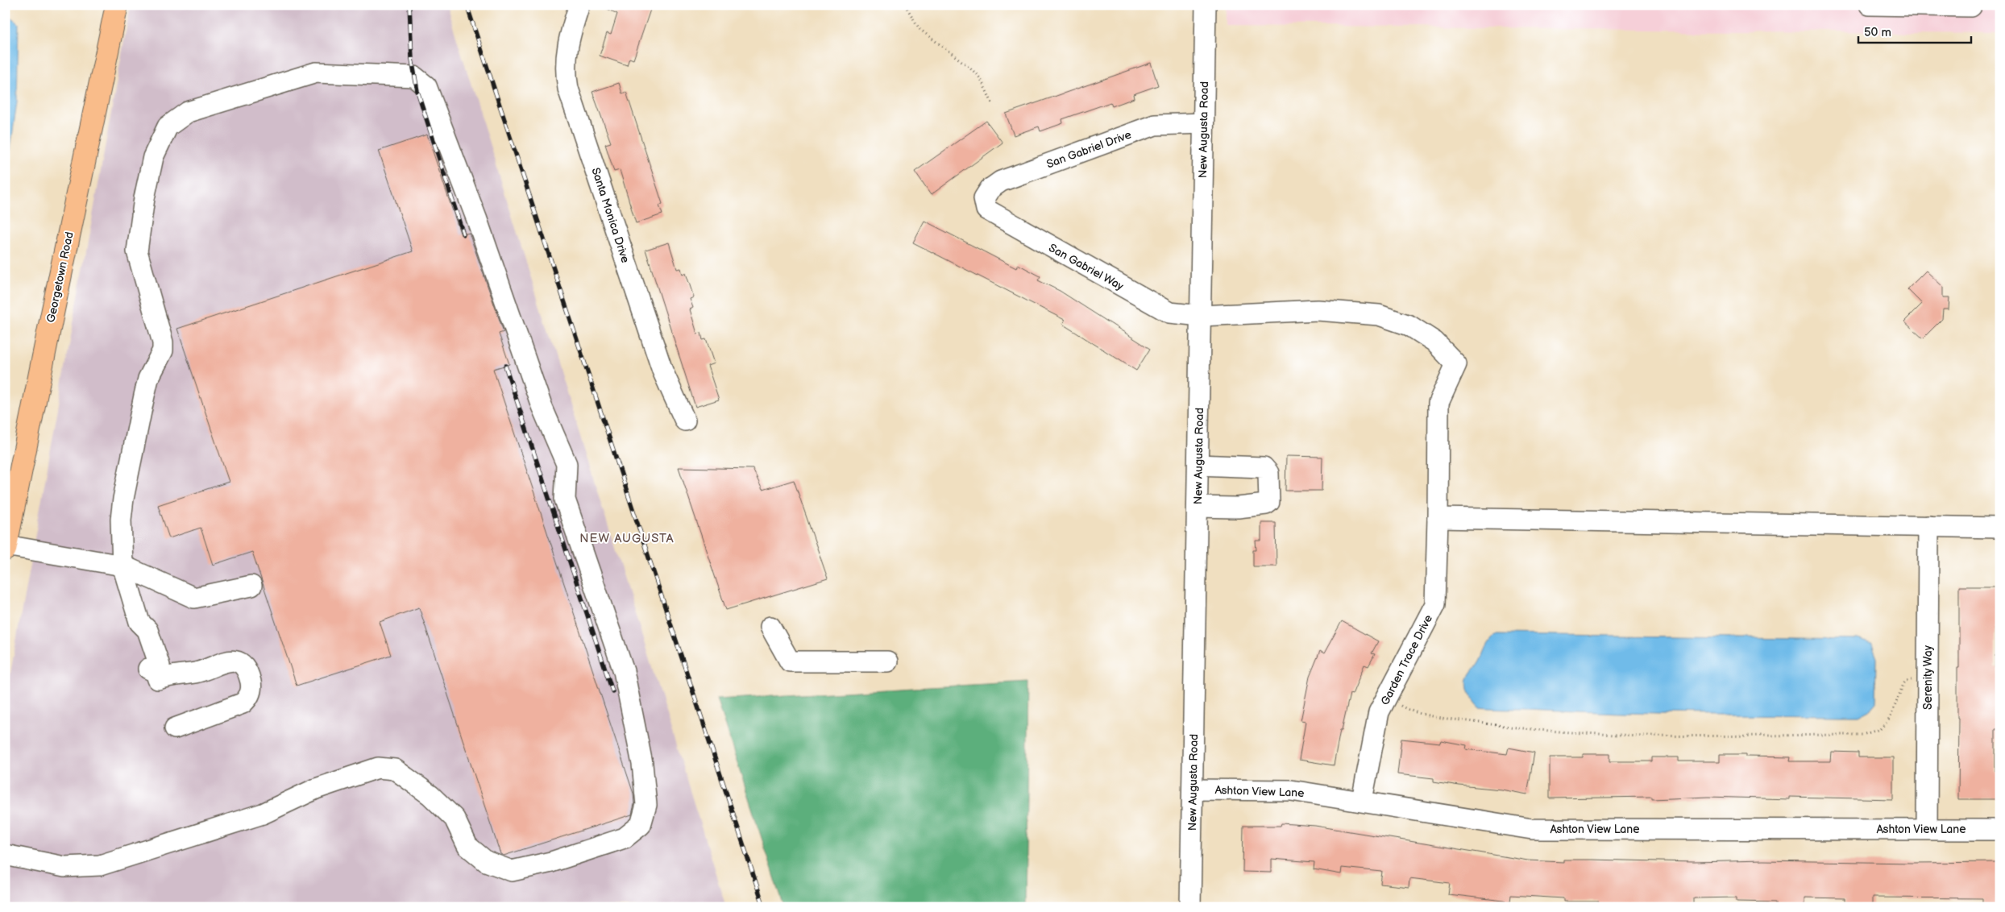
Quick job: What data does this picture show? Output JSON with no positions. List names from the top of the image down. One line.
{"streets":{"main road":["Georgetown Road"],"street":["New Augusta Road","San Gabriel Drive","Santa Monica Drive","San Gabriel Way","Garden Trace Drive","Serenity Way","Ashton View Lane"]},"crossings":[["New Augusta Road","San Gabriel Drive"],["New Augusta Road","San Gabriel Way"],["New Augusta Road","Ashton View Lane"],["San Gabriel Drive","San Gabriel Way"],["San Gabriel Way","Garden Trace Drive"],["Garden Trace Drive","Ashton View Lane"],["Serenity Way","Ashton View Lane"]],"districts":["NEW AUGUSTA"],"scale_bar":"50 m"}
